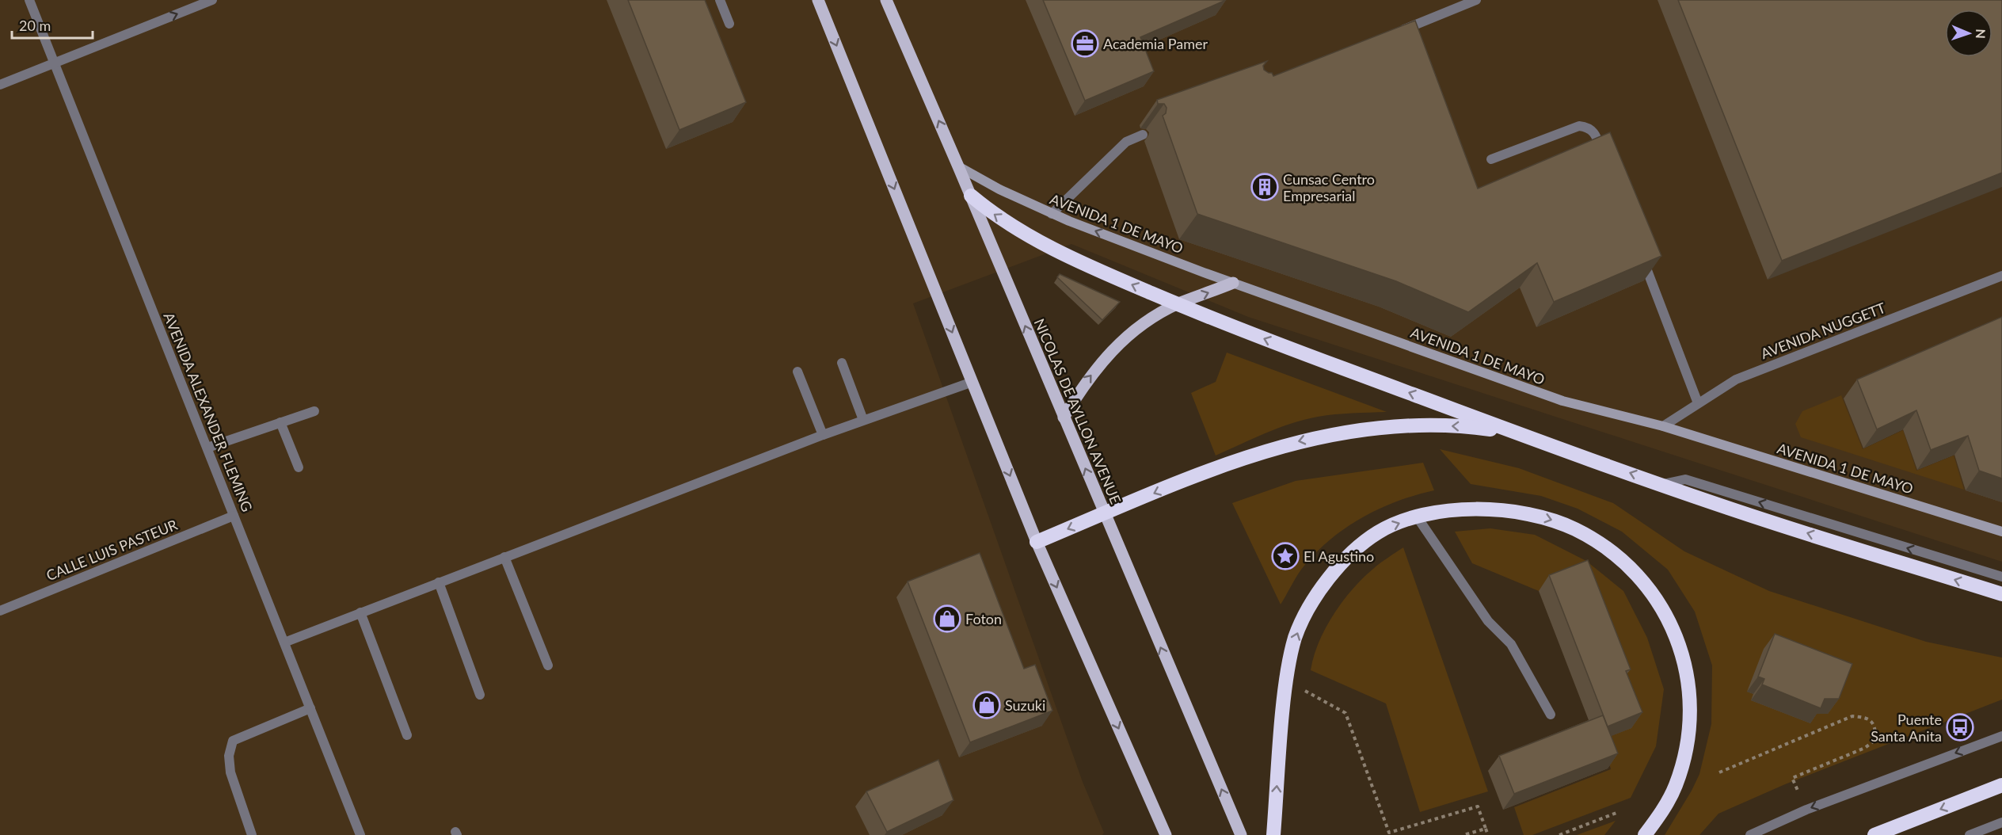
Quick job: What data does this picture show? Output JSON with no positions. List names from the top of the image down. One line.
{"streets":{"main road":["NICOLAS DE AYLLON AVENUE"],"street":["AVENIDA 1 DE MAYO","AVENIDA NUGGETT","AVENIDA ALEXANDER FLEMING","CALLE LUIS PASTEUR"]},"crossings":[["AVENIDA 1 DE MAYO","AVENIDA NUGGETT"],["AVENIDA 1 DE MAYO","NICOLAS DE AYLLON AVENUE"],["AVENIDA ALEXANDER FLEMING","CALLE LUIS PASTEUR"]],"places":{"office":["Academia Pamer"],"building":["Cunsac Centro Empresarial"],"place":["El Agustino"],"shop":["Foton","Suzuki"],"bus stop":["Puente Santa Anita"]},"scale_bar":"20 m","north":"right"}
